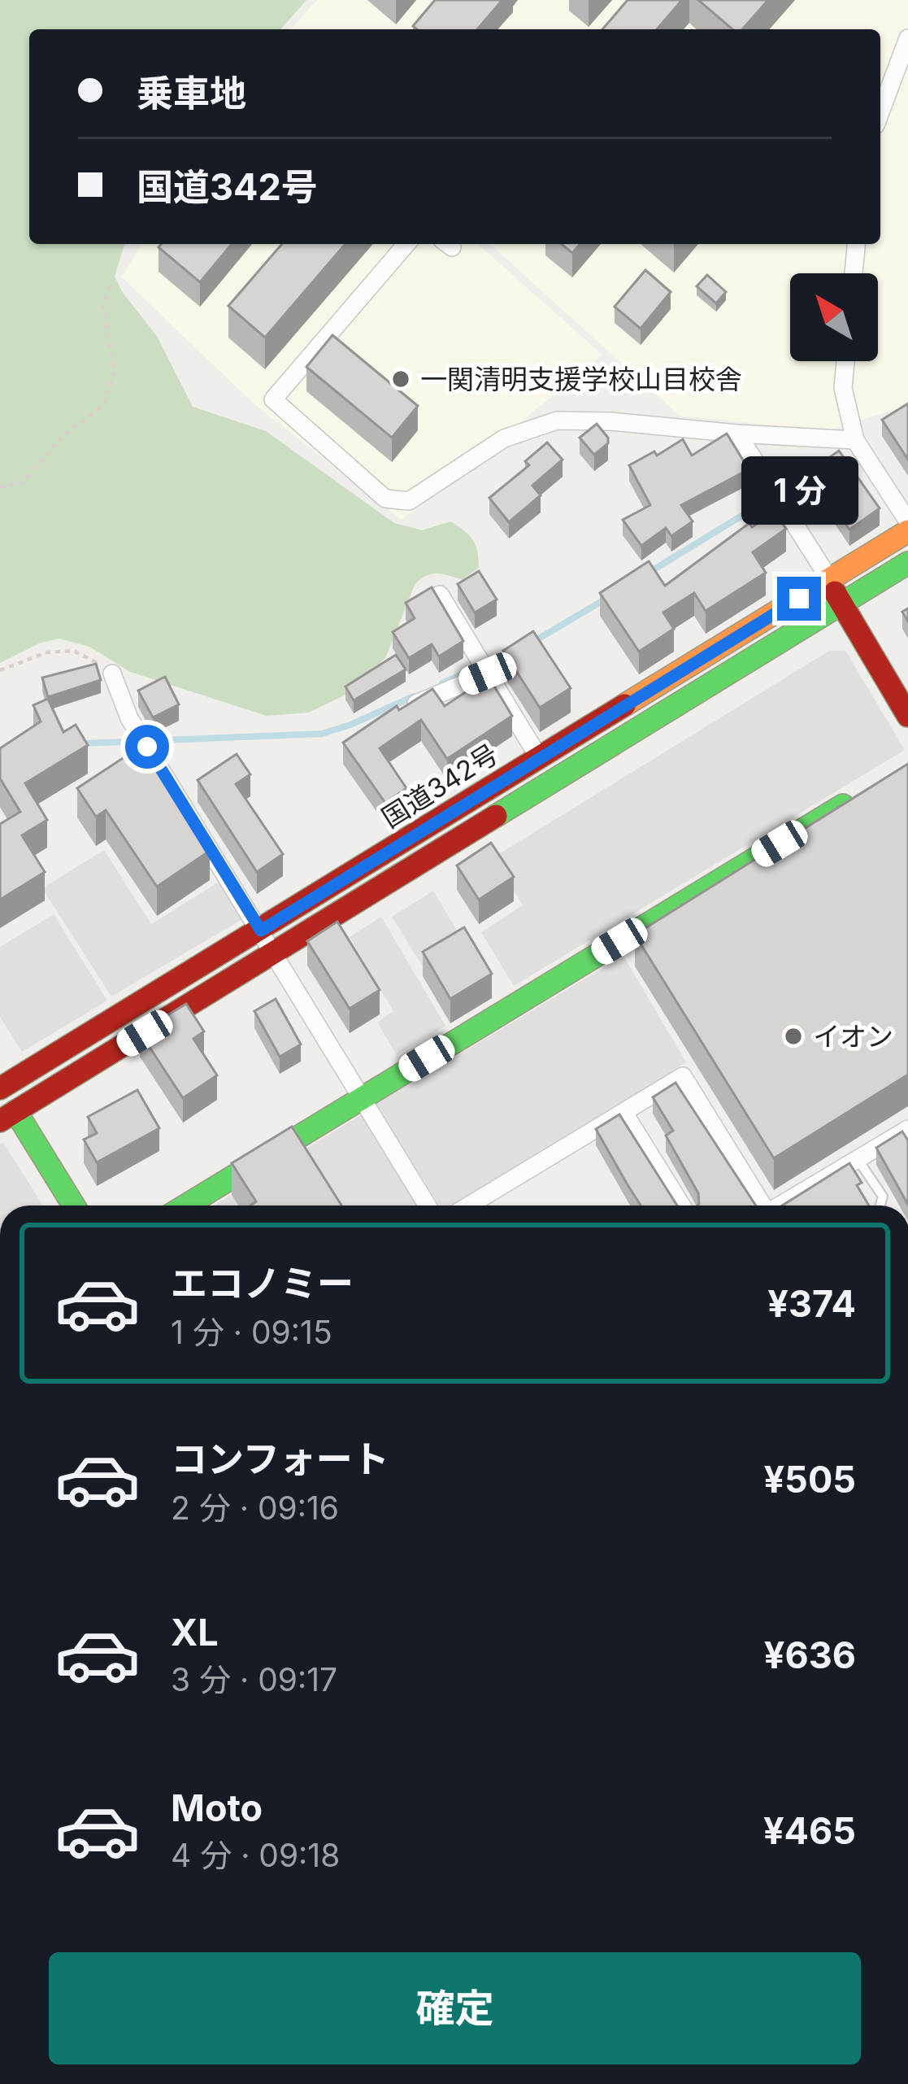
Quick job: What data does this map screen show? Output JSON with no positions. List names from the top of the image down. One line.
{"streets":{"main road":["国道342号"]},"places":["一関清明支援学校山目校舎","イオン"],"north":"top left","page":{"banner":["乗車地","国道342号"],"bubble":"1 分","list":[{"name":"エコノミー","note":"1 分 · 09:15","value":"¥374"},{"name":"コンフォート","note":"2 分 · 09:16","value":"¥505"},{"name":"XL","note":"3 分 · 09:17","value":"¥636"},{"name":"Moto","note":"4 分 · 09:18","value":"¥465"}],"buttons":"確定"}}
